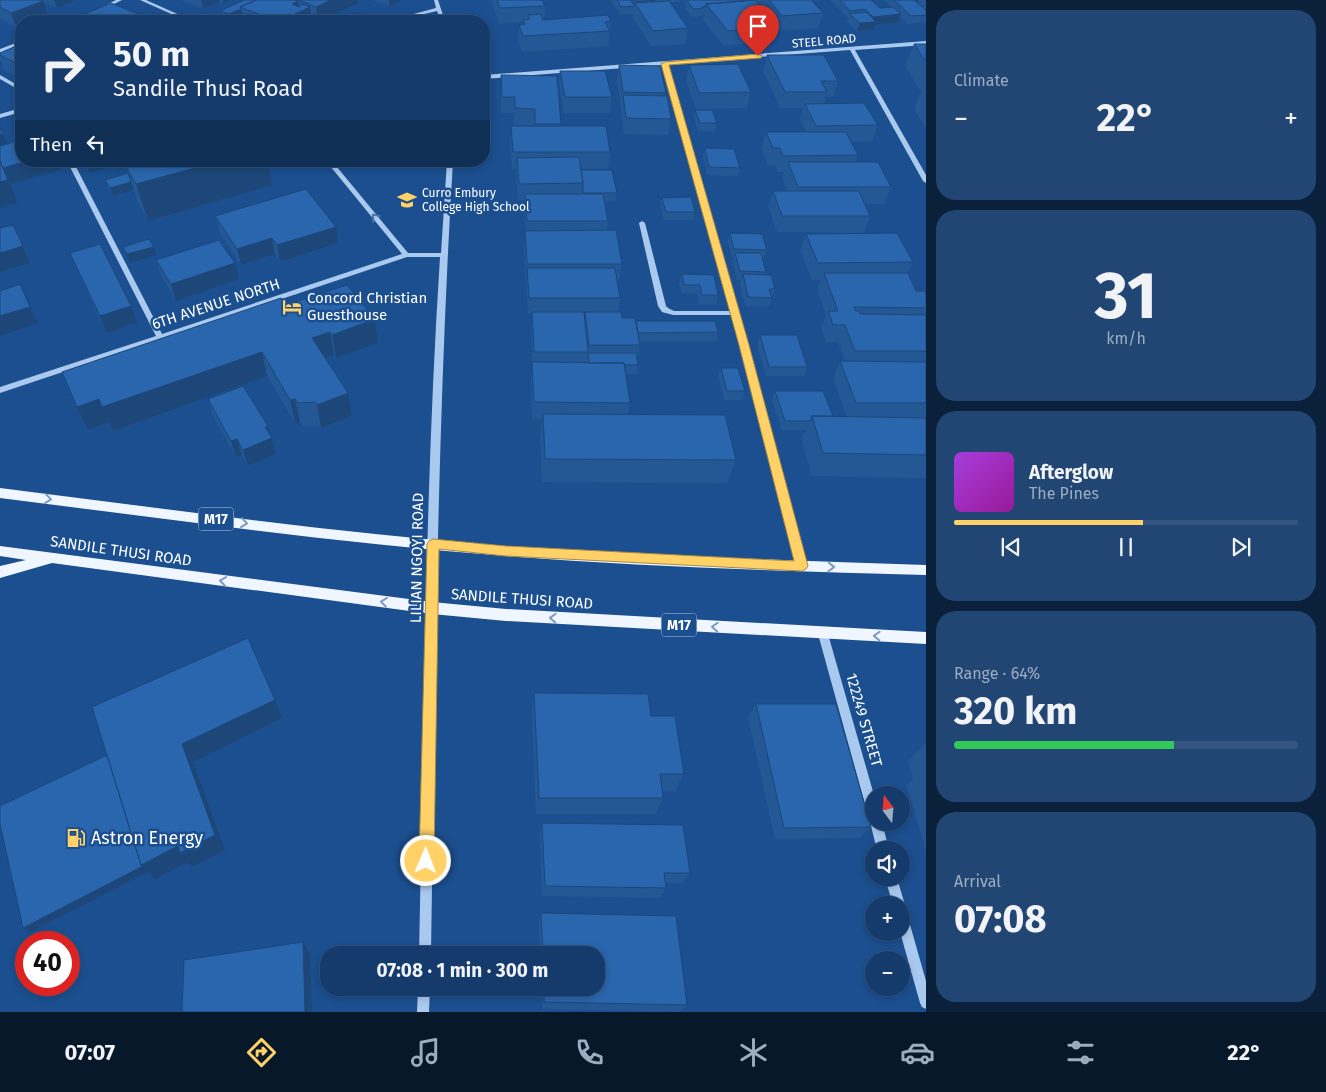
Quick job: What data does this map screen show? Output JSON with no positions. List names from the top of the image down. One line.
{"streets":{"main road":["M17","SANDILE THUSI ROAD"],"street":["STEEL ROAD","6TH AVENUE NORTH","LILIAN NGOYI ROAD","122249 STREET"]},"crossings":[["6TH AVENUE NORTH","LILIAN NGOYI ROAD"],["M17","LILIAN NGOYI ROAD"],["SANDILE THUSI ROAD","LILIAN NGOYI ROAD"],["SANDILE THUSI ROAD","122249 STREET"]],"places":{"school or university":["Curro Embury College High School"],"hotel":["Concord Christian Guesthouse"],"fuel station":["Astron Energy"]},"north":"top","page":{"tile":["Climate",["31","km/h"],["Range · 64%","320 km"],["Arrival","07:08"]],"turn":["50 m","Sandile Thusi Road"],"heat":["−","22°","+"],"then":"Then","song":["Afterglow","The Pines"],"map_buttons":["+","−"],"limit":"40","trip":"07:08 · 1 min · 300 m","tabs":["07:07","22°"]}}
